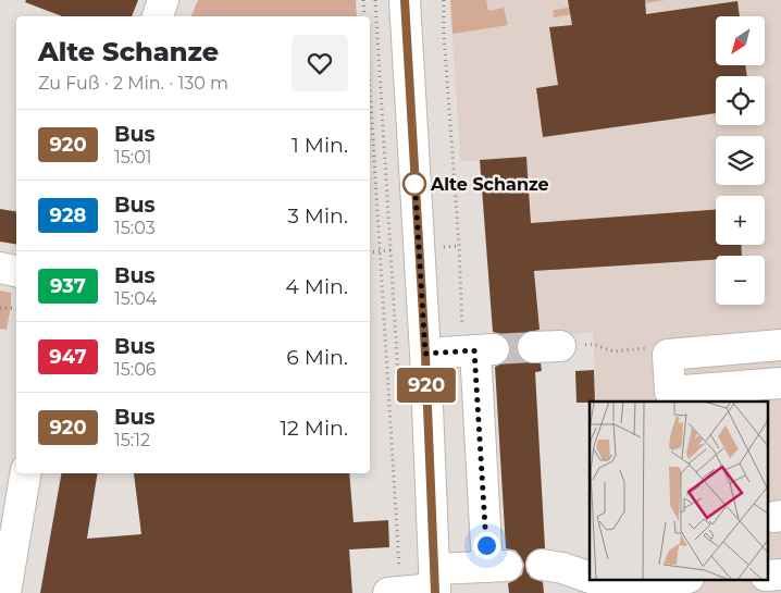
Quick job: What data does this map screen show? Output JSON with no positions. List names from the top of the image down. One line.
{"places":["Alte Schanze"],"lines":["bus line 920"],"north":"bottom left","page":{"on_map":"920","map_buttons":["+","−"],"heading":["Alte Schanze","Zu Fuß · 2 Min. · 130 m"],"list":[{"mark":"920","name":"Bus","note":"15:01","value":"1 Min."},{"mark":"928","name":"Bus","note":"15:03","value":"3 Min."},{"mark":"937","name":"Bus","note":"15:04","value":"4 Min."},{"mark":"947","name":"Bus","note":"15:06","value":"6 Min."},{"mark":"920","name":"Bus","note":"15:12","value":"12 Min."}]}}
